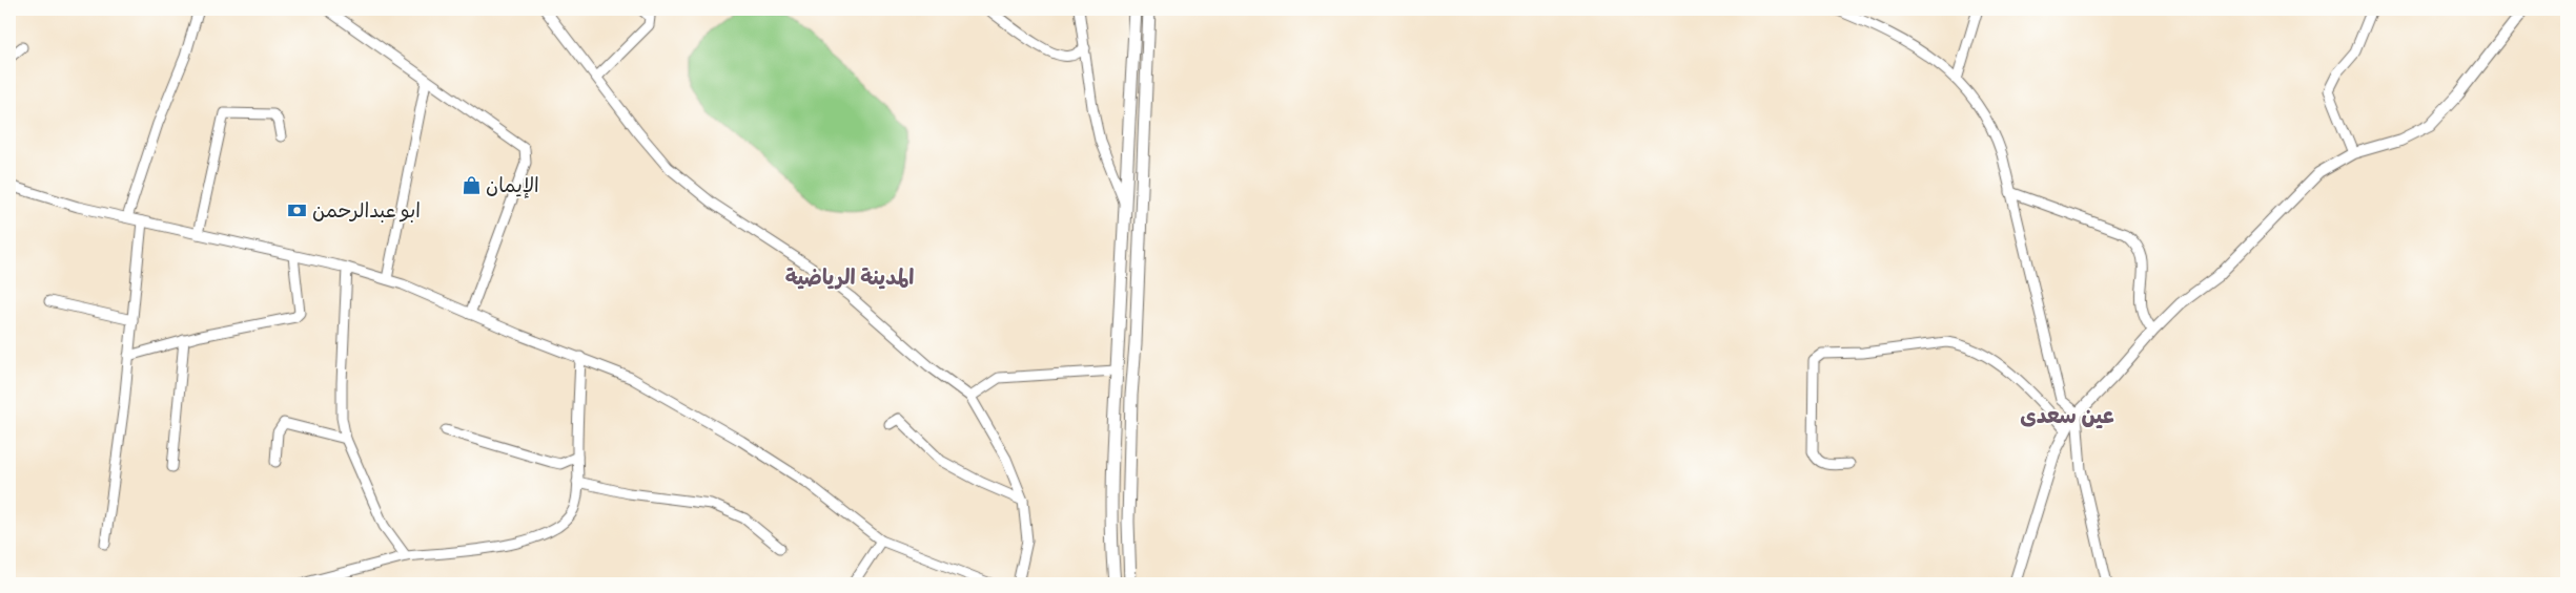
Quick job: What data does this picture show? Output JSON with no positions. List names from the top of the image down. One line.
{"districts":["المدينة الرياضية","عين سعدى"],"places":{"shop":["الإيمان"],"bank":["ابو عبدالرحمن"]}}
